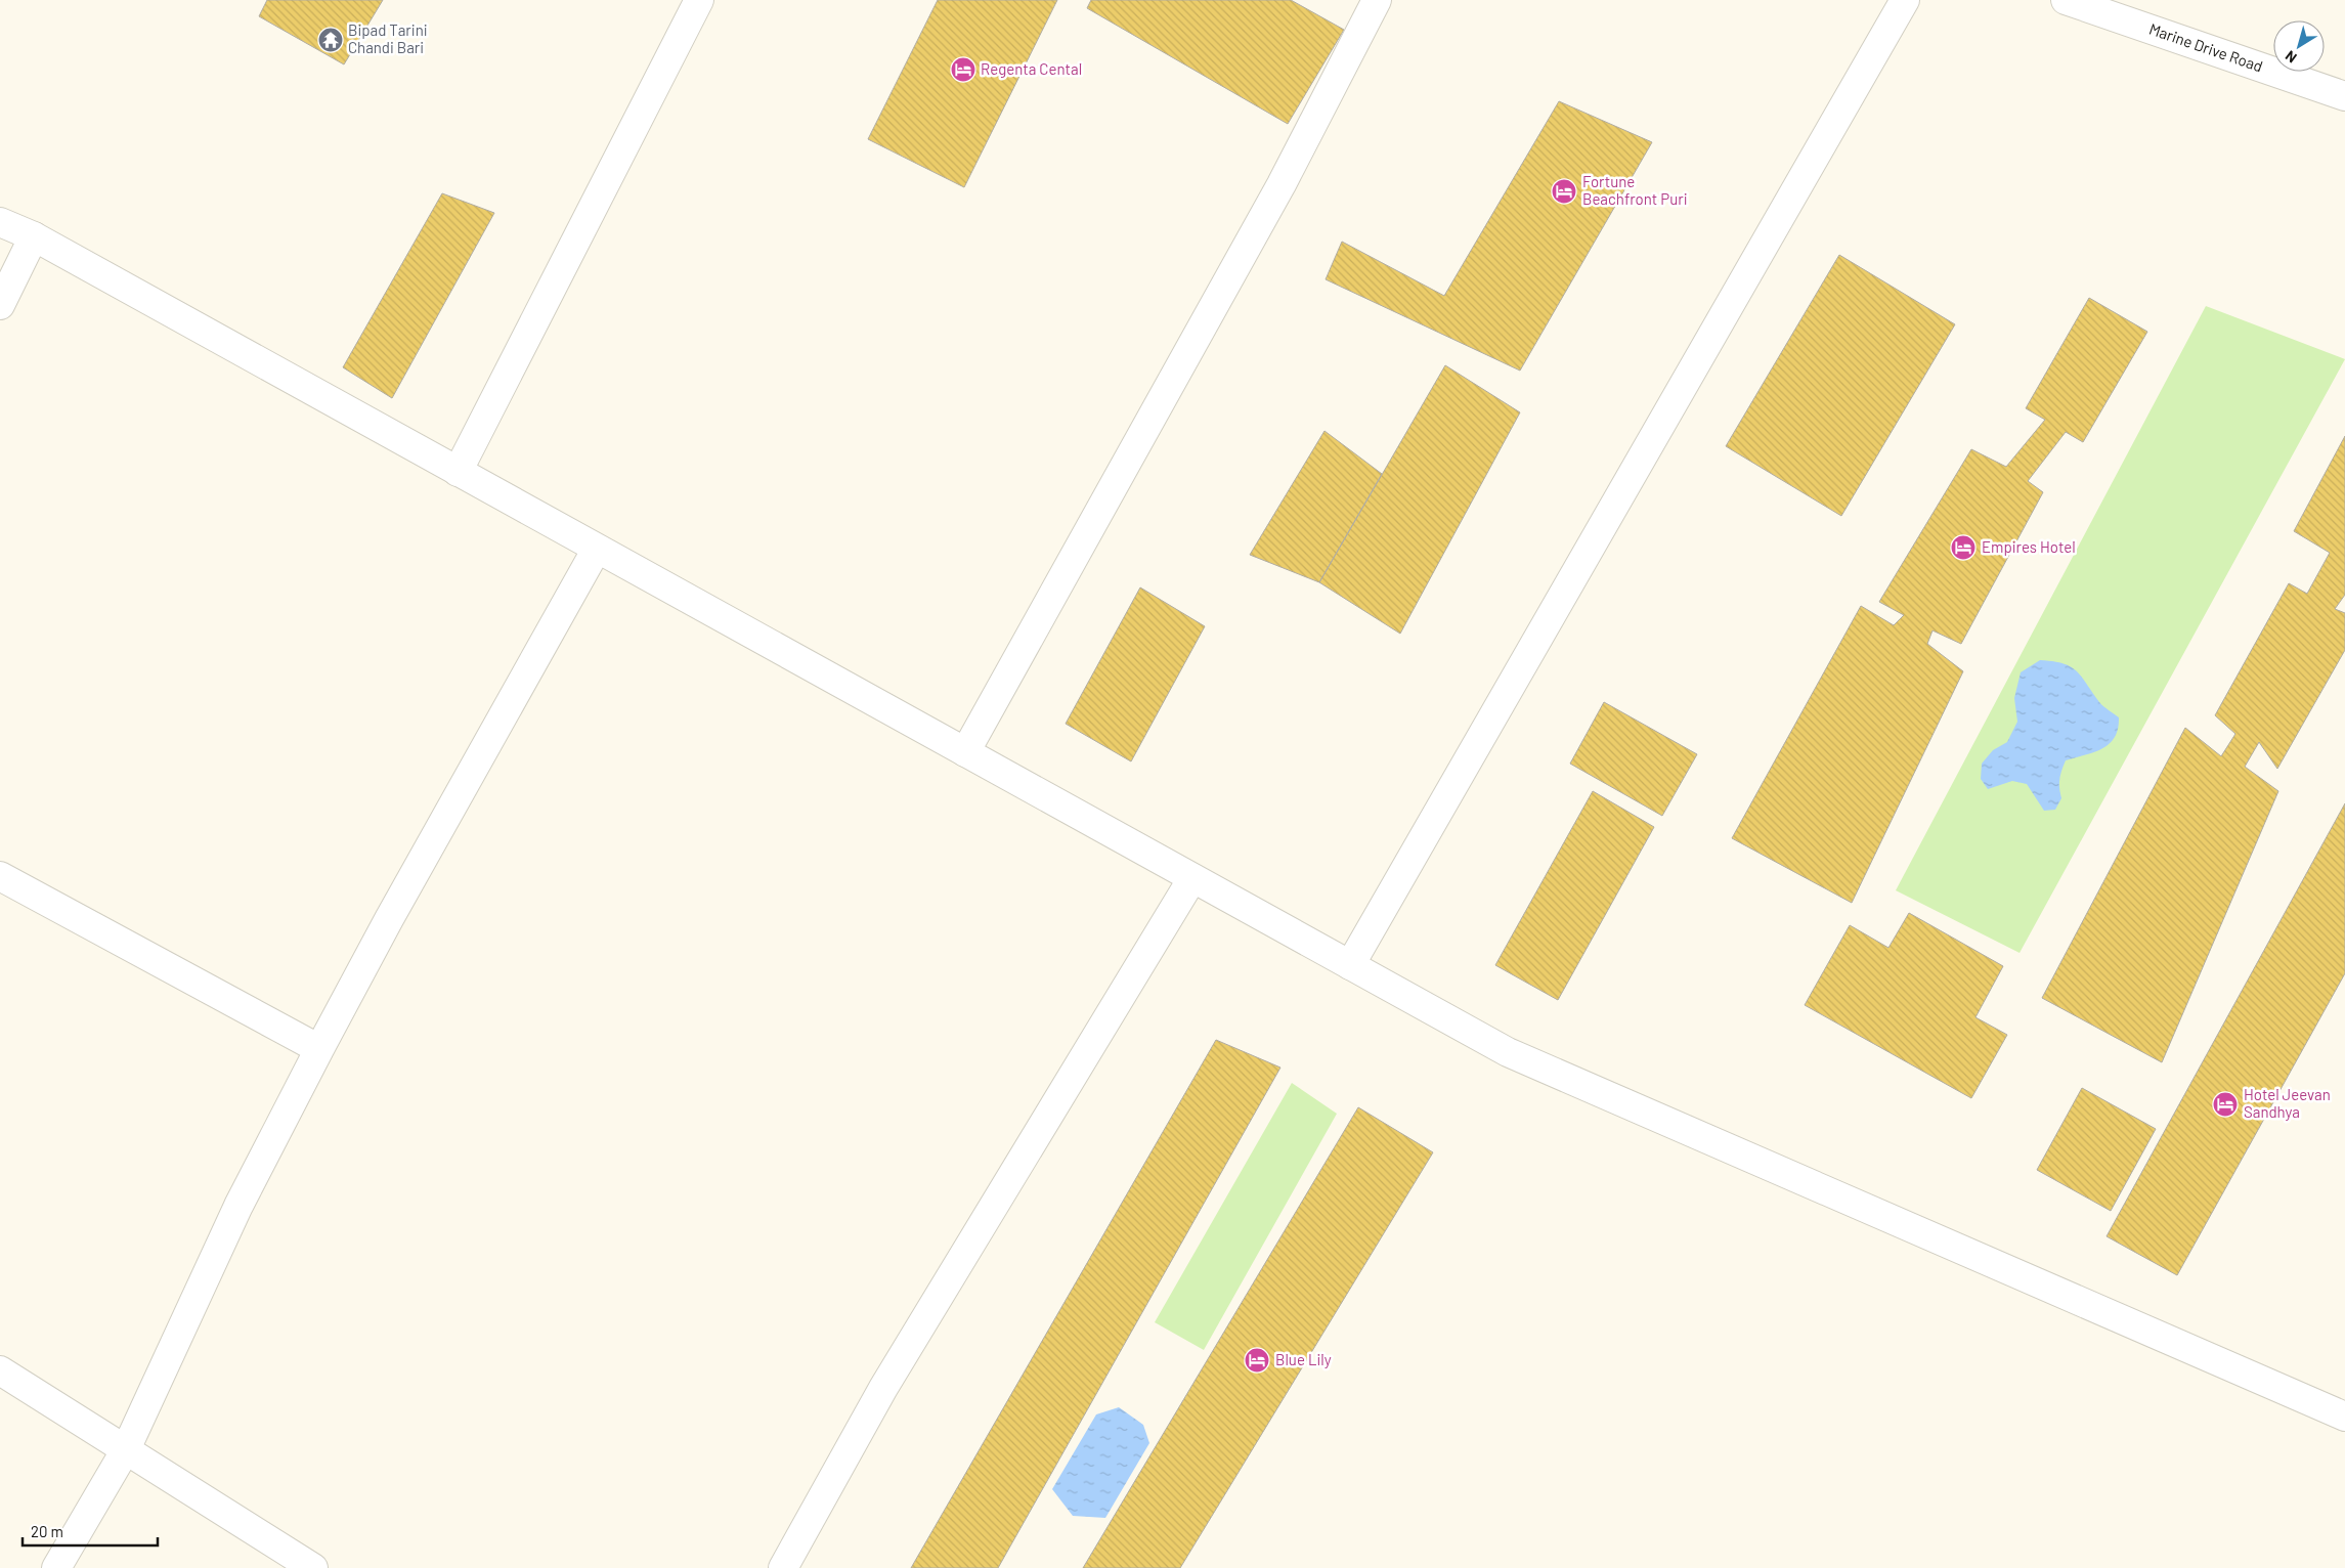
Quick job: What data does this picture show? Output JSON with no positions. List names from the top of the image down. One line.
{"streets":{"main road":["Marine Drive Road"]},"places":{"temple":["Bipad Tarini Chandi Bari"],"hotel":["Regenta Cental","Fortune Beachfront Puri","Empires Hotel","Hotel Jeevan Sandhya","Blue Lily"]},"scale_bar":"20 m","north":"bottom left"}
